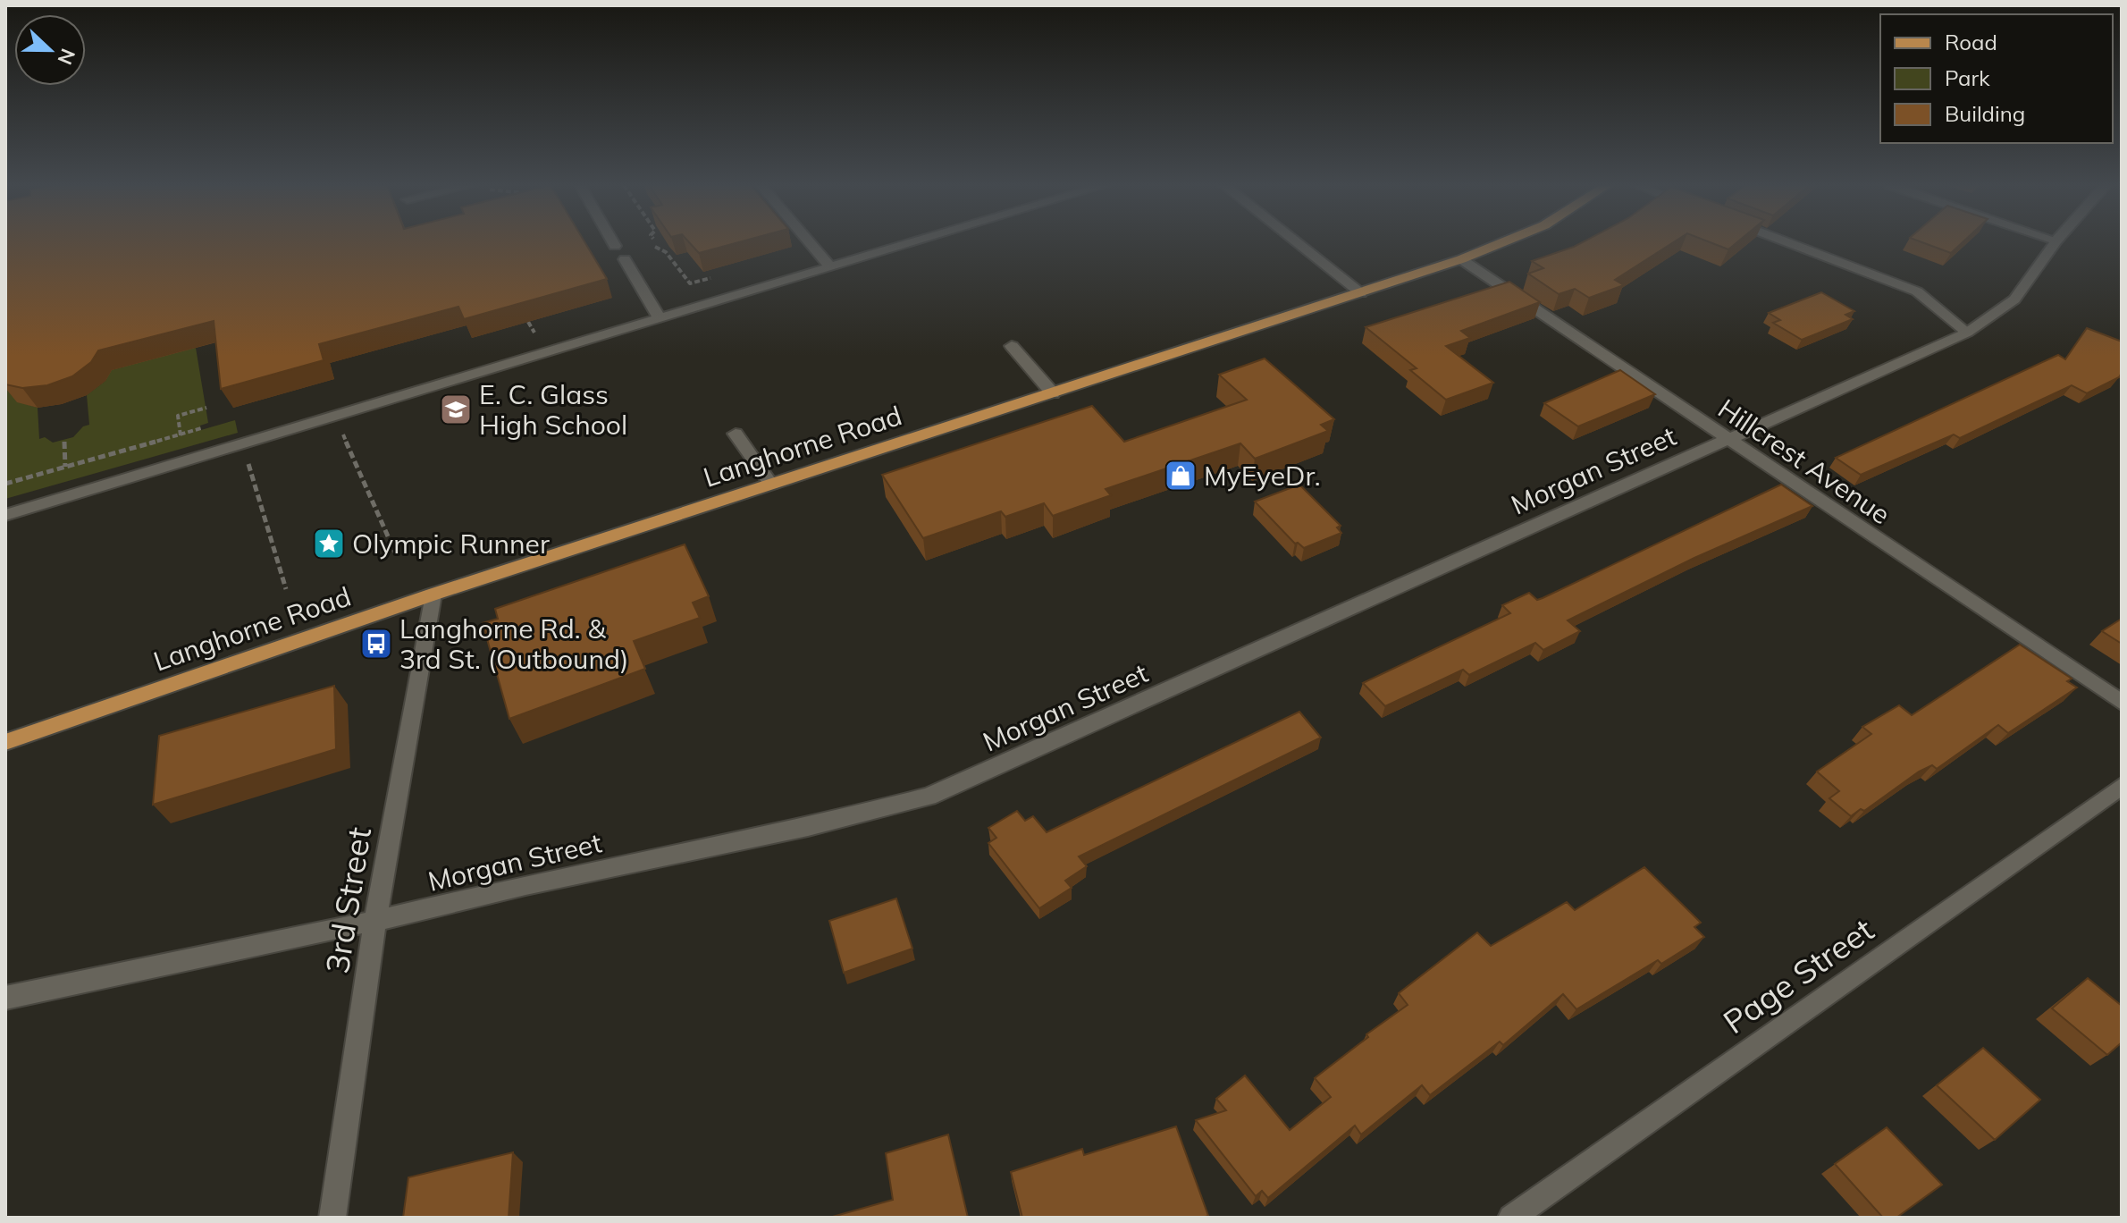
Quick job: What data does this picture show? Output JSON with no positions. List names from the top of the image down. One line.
{"streets":{"main road":["Langhorne Road"],"street":["Hillcrest Avenue","Morgan Street","3rd Street","Page Street"]},"crossings":[["Langhorne Road","Hillcrest Avenue"],["Langhorne Road","3rd Street"],["Hillcrest Avenue","Morgan Street"],["Morgan Street","3rd Street"]],"places":{"school or university":["E. C. Glass High School"],"shop":["MyEyeDr."],"place":["Olympic Runner"],"bus stop":["Langhorne Rd. & 3rd St. (Outbound)"]},"legend":["Road","Park","Building"],"north":"right"}
